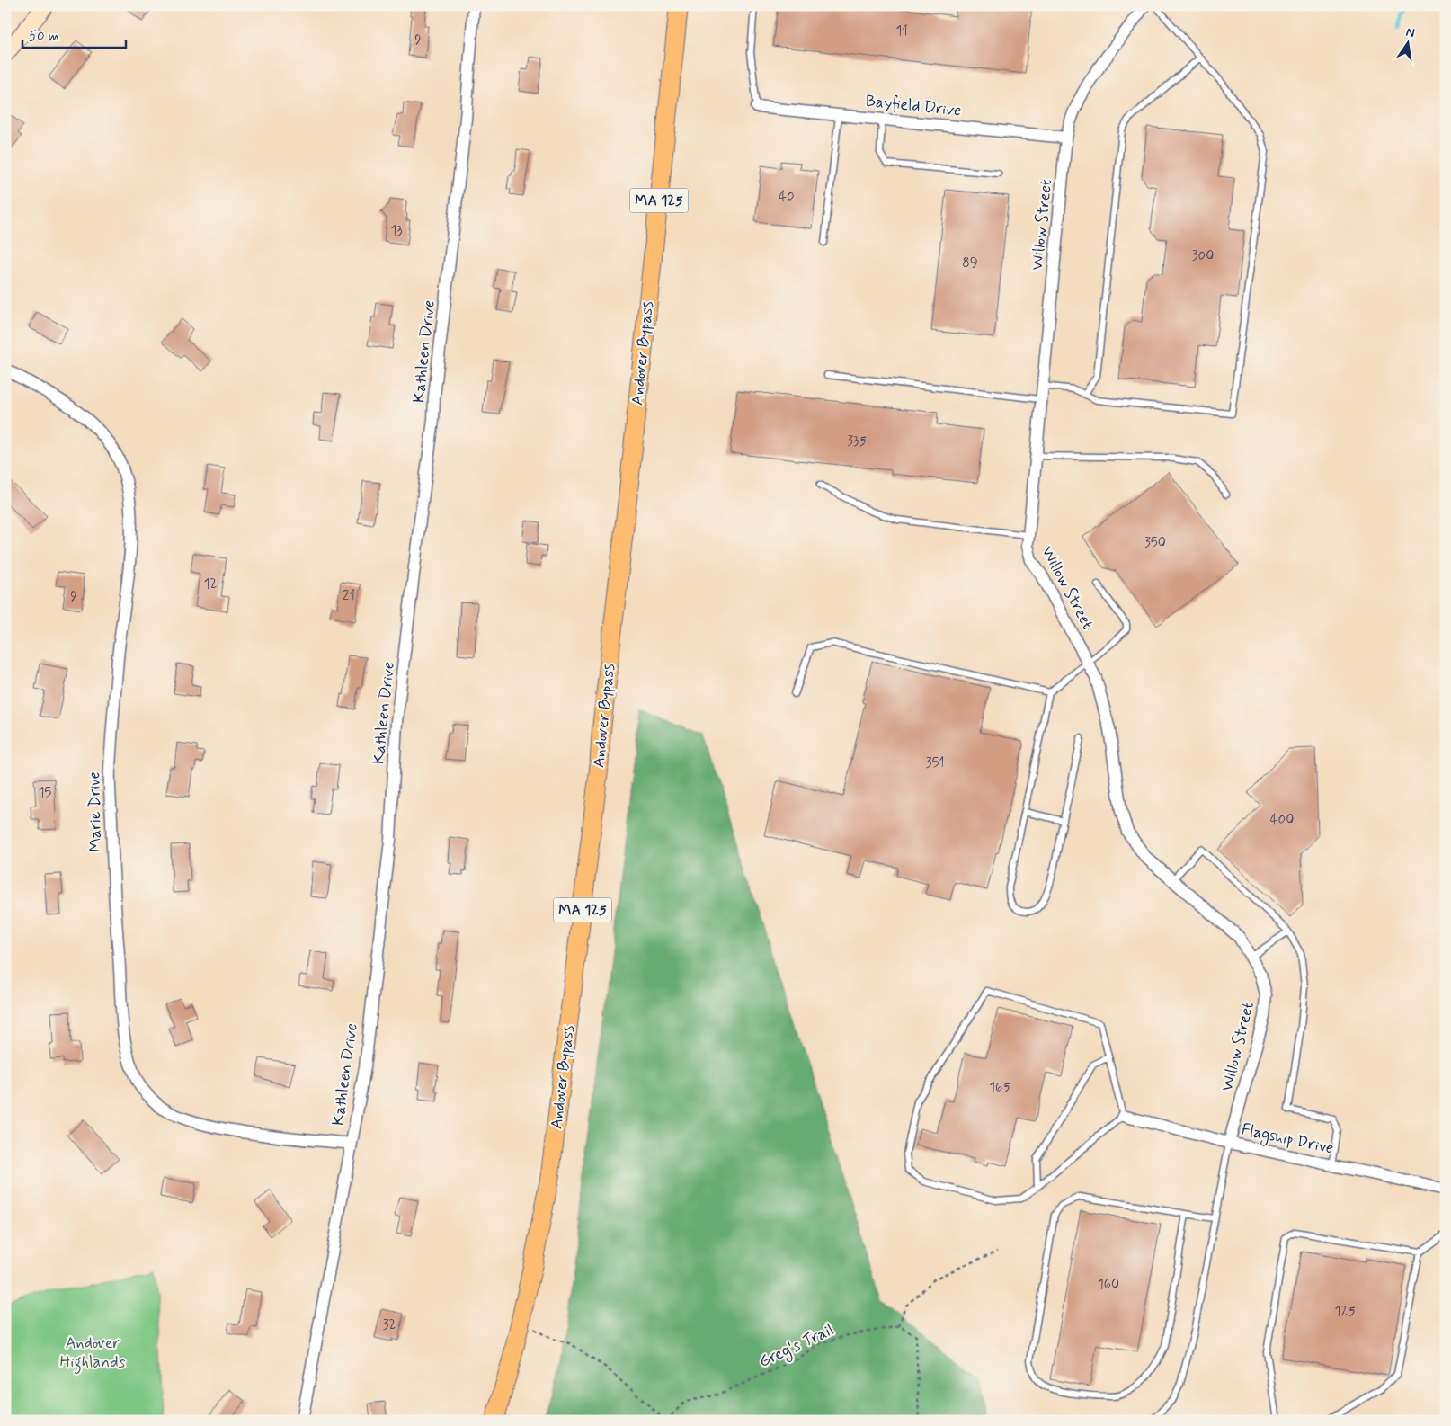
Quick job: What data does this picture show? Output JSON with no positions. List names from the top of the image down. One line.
{"streets":{"main road":["MA 125","Andover Bypass"],"street":["Bayfield Drive","Willow Street","Kathleen Drive","Marie Drive","Flagship Drive"],"path":["Greg's Trail"]},"crossings":[["Bayfield Drive","Willow Street"],["Willow Street","Flagship Drive"],["Kathleen Drive","Marie Drive"]],"parks":["Andover Highlands"],"house_numbers":["11","9","40","13","300","89","335","350","12","21","9","351","15","400","165","160","125","32"],"scale_bar":"50 m","north":"top"}
